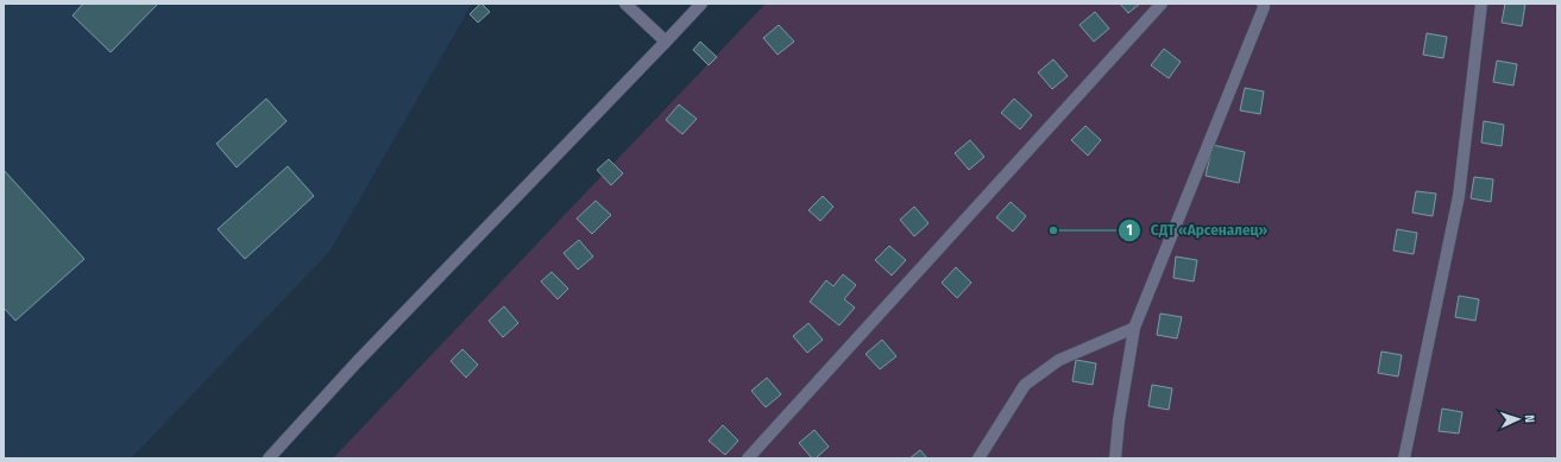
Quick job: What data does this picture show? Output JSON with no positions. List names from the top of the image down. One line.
{"places":["СДТ «Арсеналец»"],"north":"right"}
